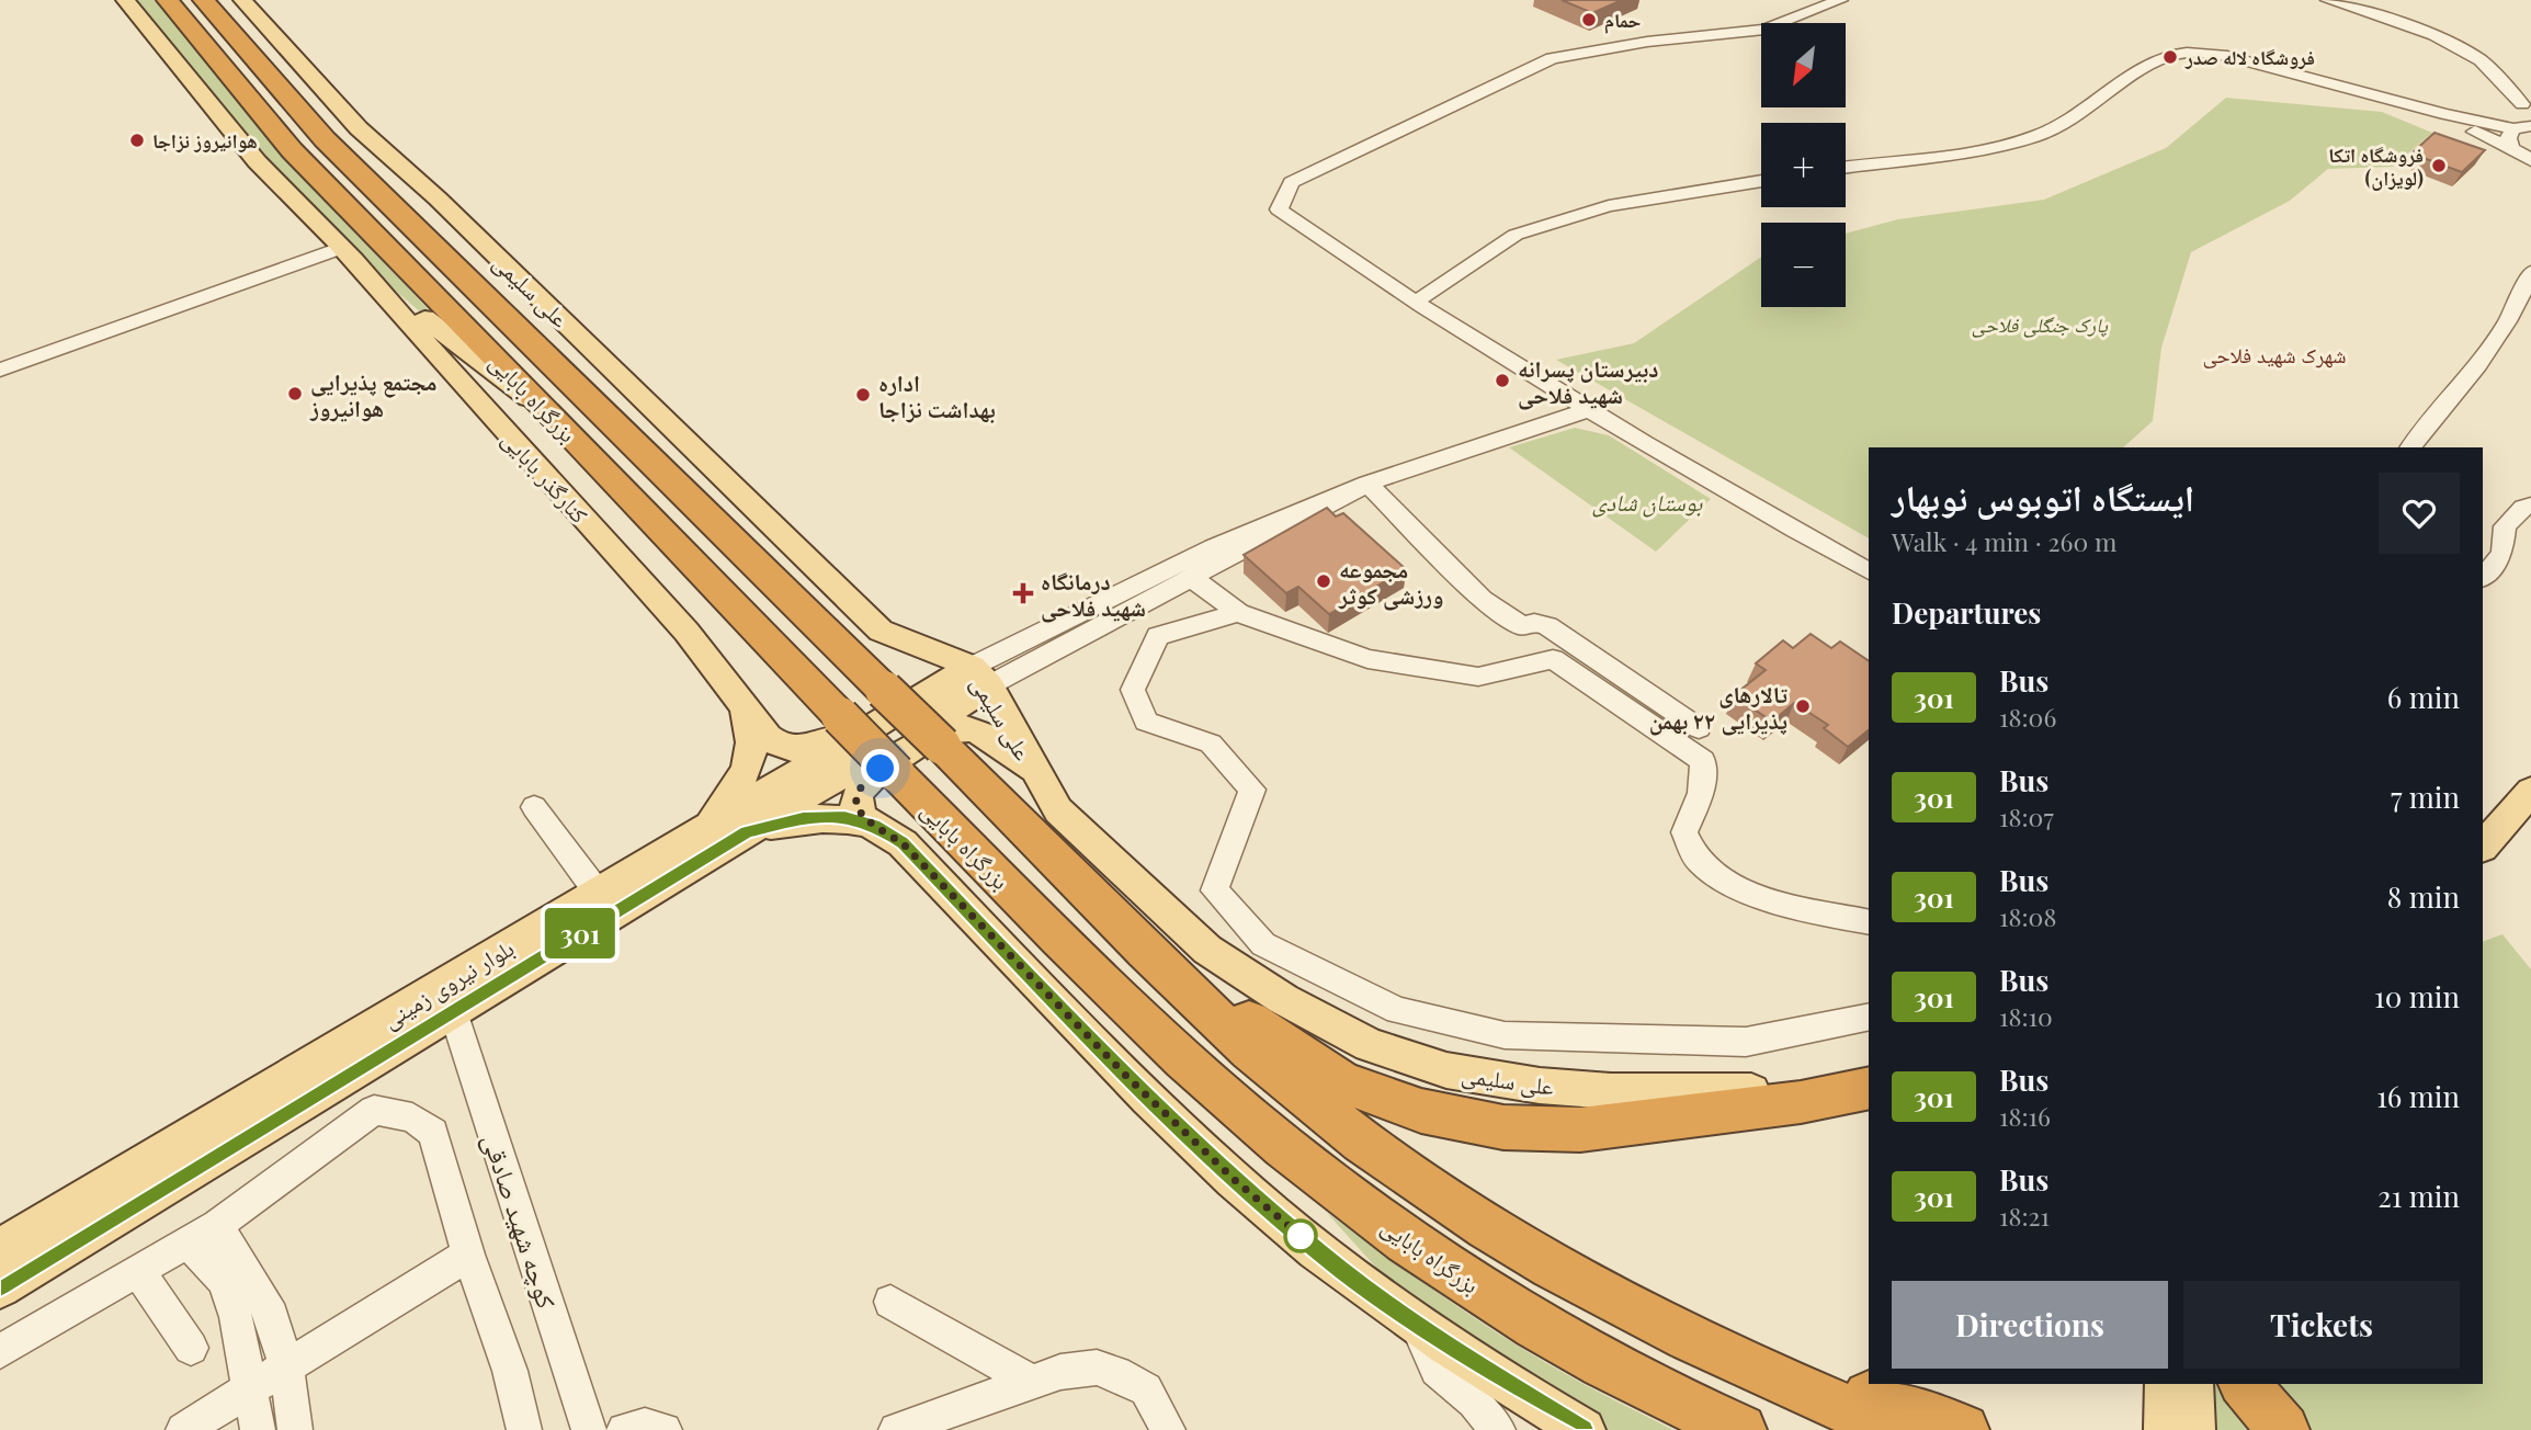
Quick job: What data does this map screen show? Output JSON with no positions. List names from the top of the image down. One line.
{"streets":{"highway":["بزرگراه بابایی"],"main road":["علی سلیمی","کنارگذر بابایی","بلوار نیروی زمینی"],"street":["کوچه شهید صادقی"]},"crossings":[["علی سلیمی","کنارگذر بابایی"],["علی سلیمی","بلوار نیروی زمینی"],["بلوار نیروی زمینی","کوچه شهید صادقی"]],"districts":["شهرک شهید فلاحی"],"parks":["پارک جنگلی فلاحی","بوستان شادی"],"places":{"other":["حمام","فروشگاه لاله صدر","هوانیروز نزاجا","فروشگاه اتکا (لویزان)","دبیرستان پسرانه شهید فلاحی","مجتمع پذیرایی هوانیروز","اداره بهداشت نزاجا","مجموعه ورزشی کوثر","تالارهای پذیرایی ۲۲ بهمن"],"health":["درمانگاه شهید فلاحی"]},"lines":["bus line 301"],"north":"bottom left","page":{"on_map":"301","map_buttons":["+","−"],"heading":[["ایستگاه اتوبوس نوبهار","Walk · 4 min · 260 m"],"Departures"],"list":[{"mark":"301","name":"Bus","note":"18:06","value":"6 min"},{"mark":"301","name":"Bus","note":"18:07","value":"7 min"},{"mark":"301","name":"Bus","note":"18:08","value":"8 min"},{"mark":"301","name":"Bus","note":"18:10","value":"10 min"},{"mark":"301","name":"Bus","note":"18:16","value":"16 min"},{"mark":"301","name":"Bus","note":"18:21","value":"21 min"}],"buttons":["Directions","Tickets"]}}
